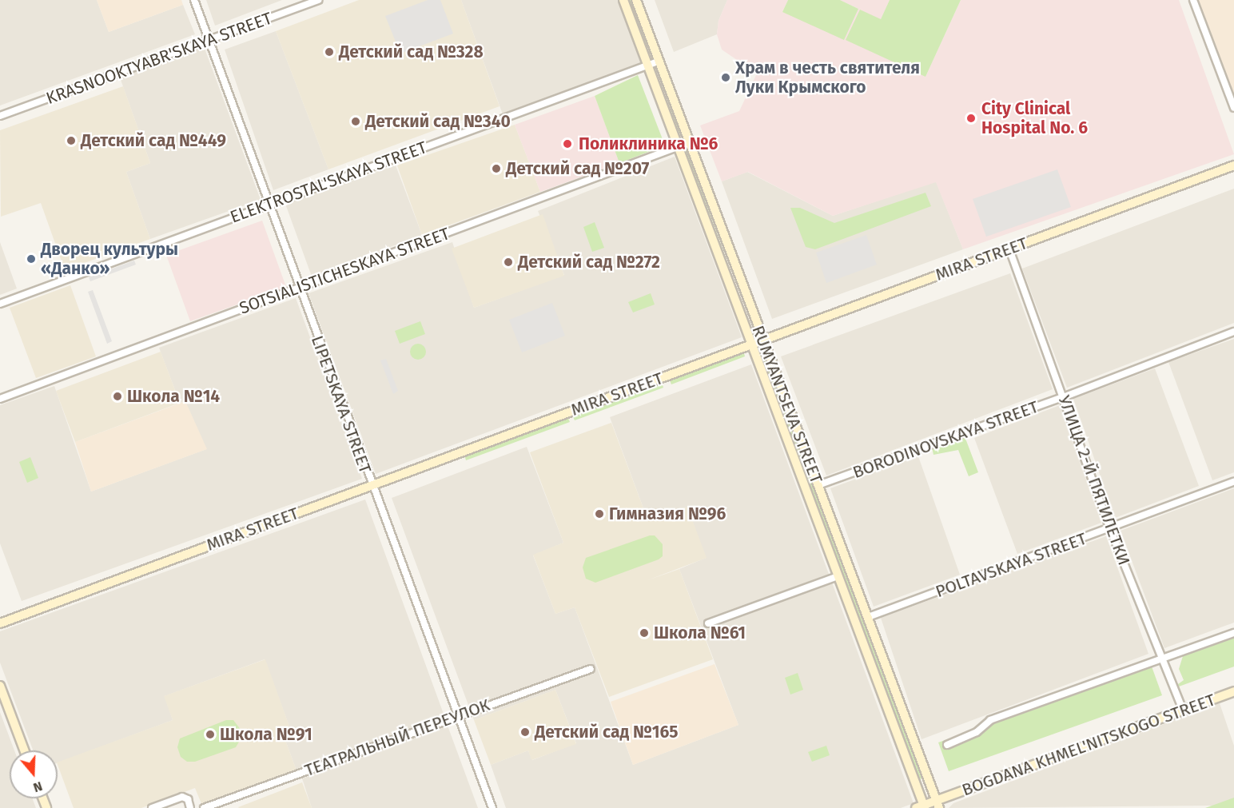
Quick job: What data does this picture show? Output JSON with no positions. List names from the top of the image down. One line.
{"streets":{"main road":["MIRA STREET","RUMYANTSEVA STREET","BOGDANA KHMEL'NITSKOGO STREET"],"street":["KRASNOOKTYABR'SKAYA STREET","ELEKTROSTAL'SKAYA STREET","SOTSIALISTICHESKAYA STREET","LIPETSKAYA STREET","BORODINOVSKAYA STREET","УЛИЦА 2-Й ПЯТИЛЕТКИ","POLTAVSKAYA STREET","ТЕАТРАЛЬНЫЙ ПЕРЕУЛОК"]},"crossings":[["KRASNOOKTYABR'SKAYA STREET","LIPETSKAYA STREET"],["ELEKTROSTAL'SKAYA STREET","LIPETSKAYA STREET"],["ELEKTROSTAL'SKAYA STREET","RUMYANTSEVA STREET"],["MIRA STREET","LIPETSKAYA STREET"],["MIRA STREET","RUMYANTSEVA STREET"],["MIRA STREET","УЛИЦА 2-Й ПЯТИЛЕТКИ"],["SOTSIALISTICHESKAYA STREET","LIPETSKAYA STREET"],["SOTSIALISTICHESKAYA STREET","RUMYANTSEVA STREET"],["LIPETSKAYA STREET","ТЕАТРАЛЬНЫЙ ПЕРЕУЛОК"],["RUMYANTSEVA STREET","BORODINOVSKAYA STREET"],["RUMYANTSEVA STREET","POLTAVSKAYA STREET"],["RUMYANTSEVA STREET","BOGDANA KHMEL'NITSKOGO STREET"],["BORODINOVSKAYA STREET","УЛИЦА 2-Й ПЯТИЛЕТКИ"],["УЛИЦА 2-Й ПЯТИЛЕТКИ","POLTAVSKAYA STREET"],["УЛИЦА 2-Й ПЯТИЛЕТКИ","BOGDANA KHMEL'NITSKOGO STREET"]],"places":["Детский сад №328","Храм в честь святителя Луки Крымского","City Clinical Hospital No. 6","Детский сад №340","Детский сад №449","Поликлиника №6","Детский сад №207","Дворец культуры «Данко»","Детский сад №272","Школа №14","Гимназия №96","Школа №61","Детский сад №165","Школа №91"],"north":"bottom"}
